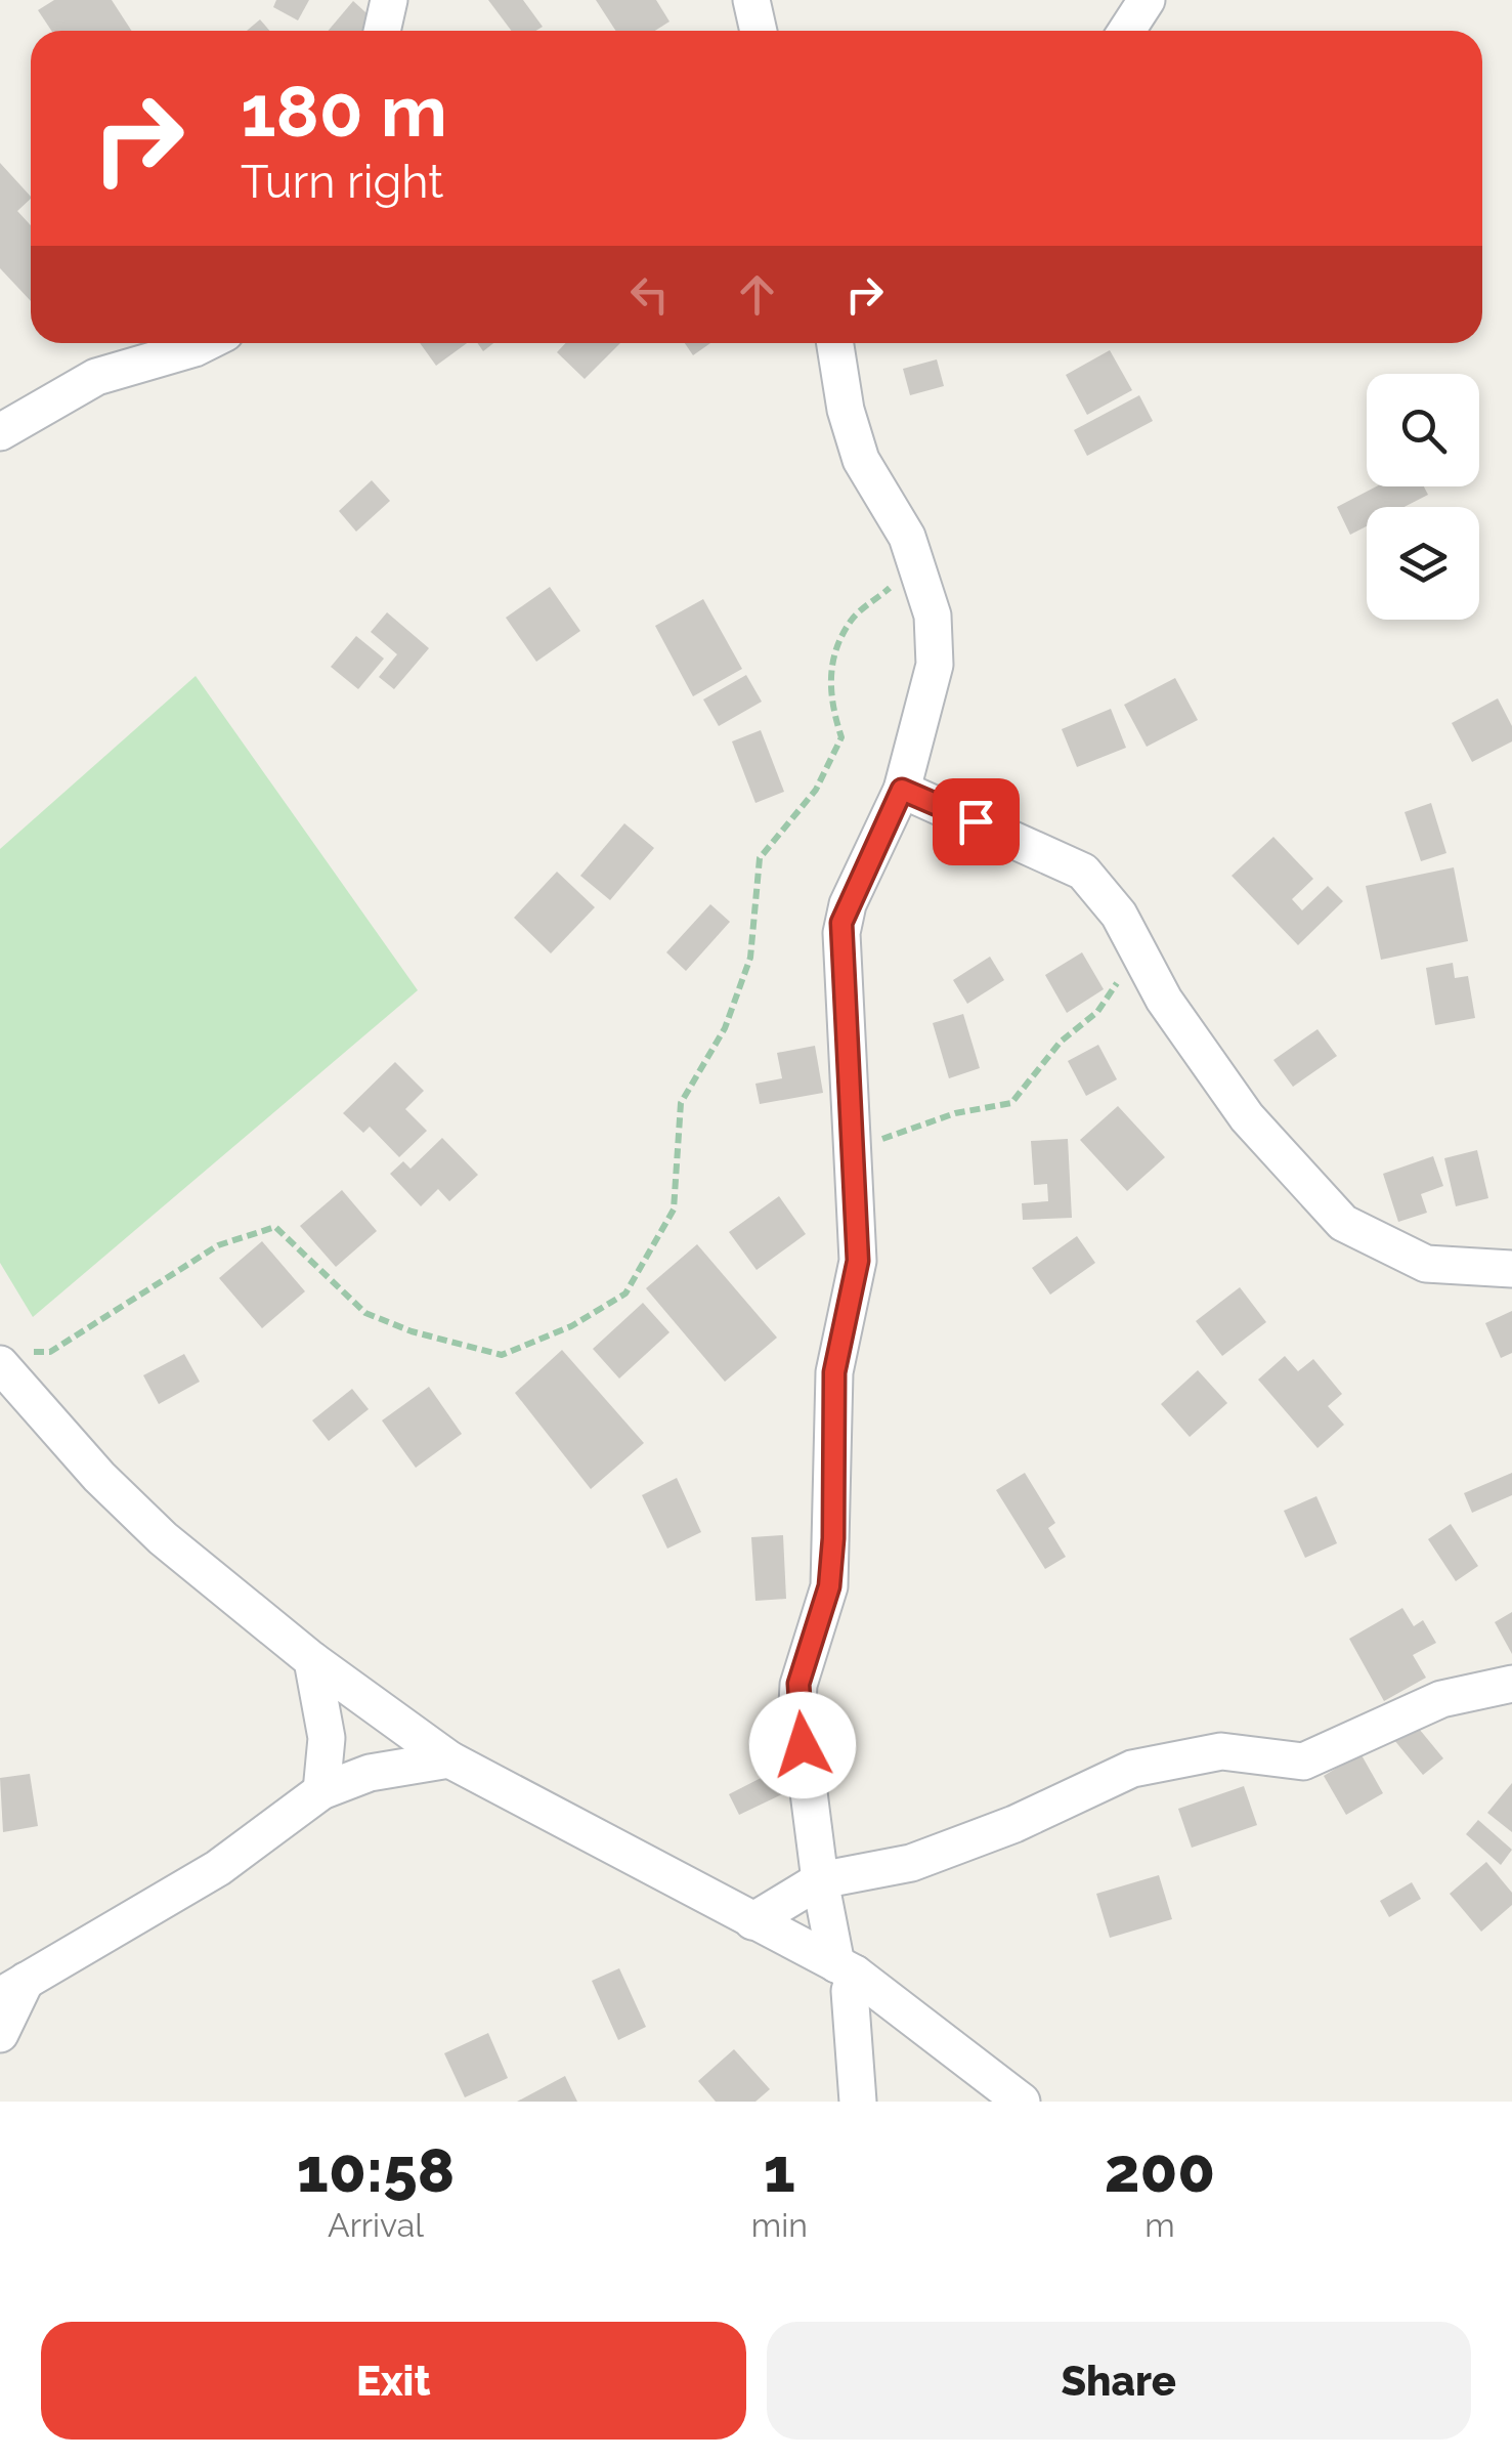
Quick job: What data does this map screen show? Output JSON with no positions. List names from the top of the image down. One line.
{"page":{"turn":["180 m","Turn right"],"eta":["10:58","Arrival","1","min","200","m"],"buttons":["Exit","Share"]}}
